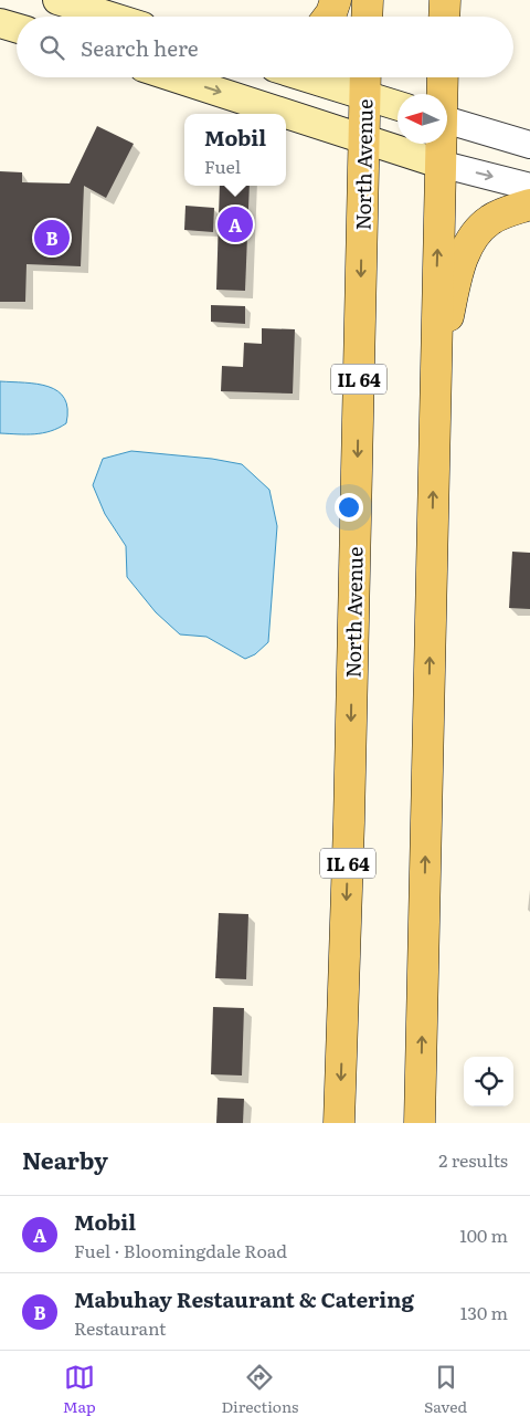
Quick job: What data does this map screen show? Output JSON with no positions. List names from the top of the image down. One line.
{"streets":{"main road":["North Avenue","IL 64"]},"north":"left","page":{"search":"Search here","popup":["Mobil","Fuel"],"pins":["A","B"],"heading":["Nearby","2 results"],"list":[{"mark":"A","name":"Mobil","note":"Fuel · Bloomingdale Road","value":"100 m"},{"mark":"B","name":"Mabuhay Restaurant & Catering","note":"Restaurant","value":"130 m"}],"nav":["Map","Directions","Saved"]}}
